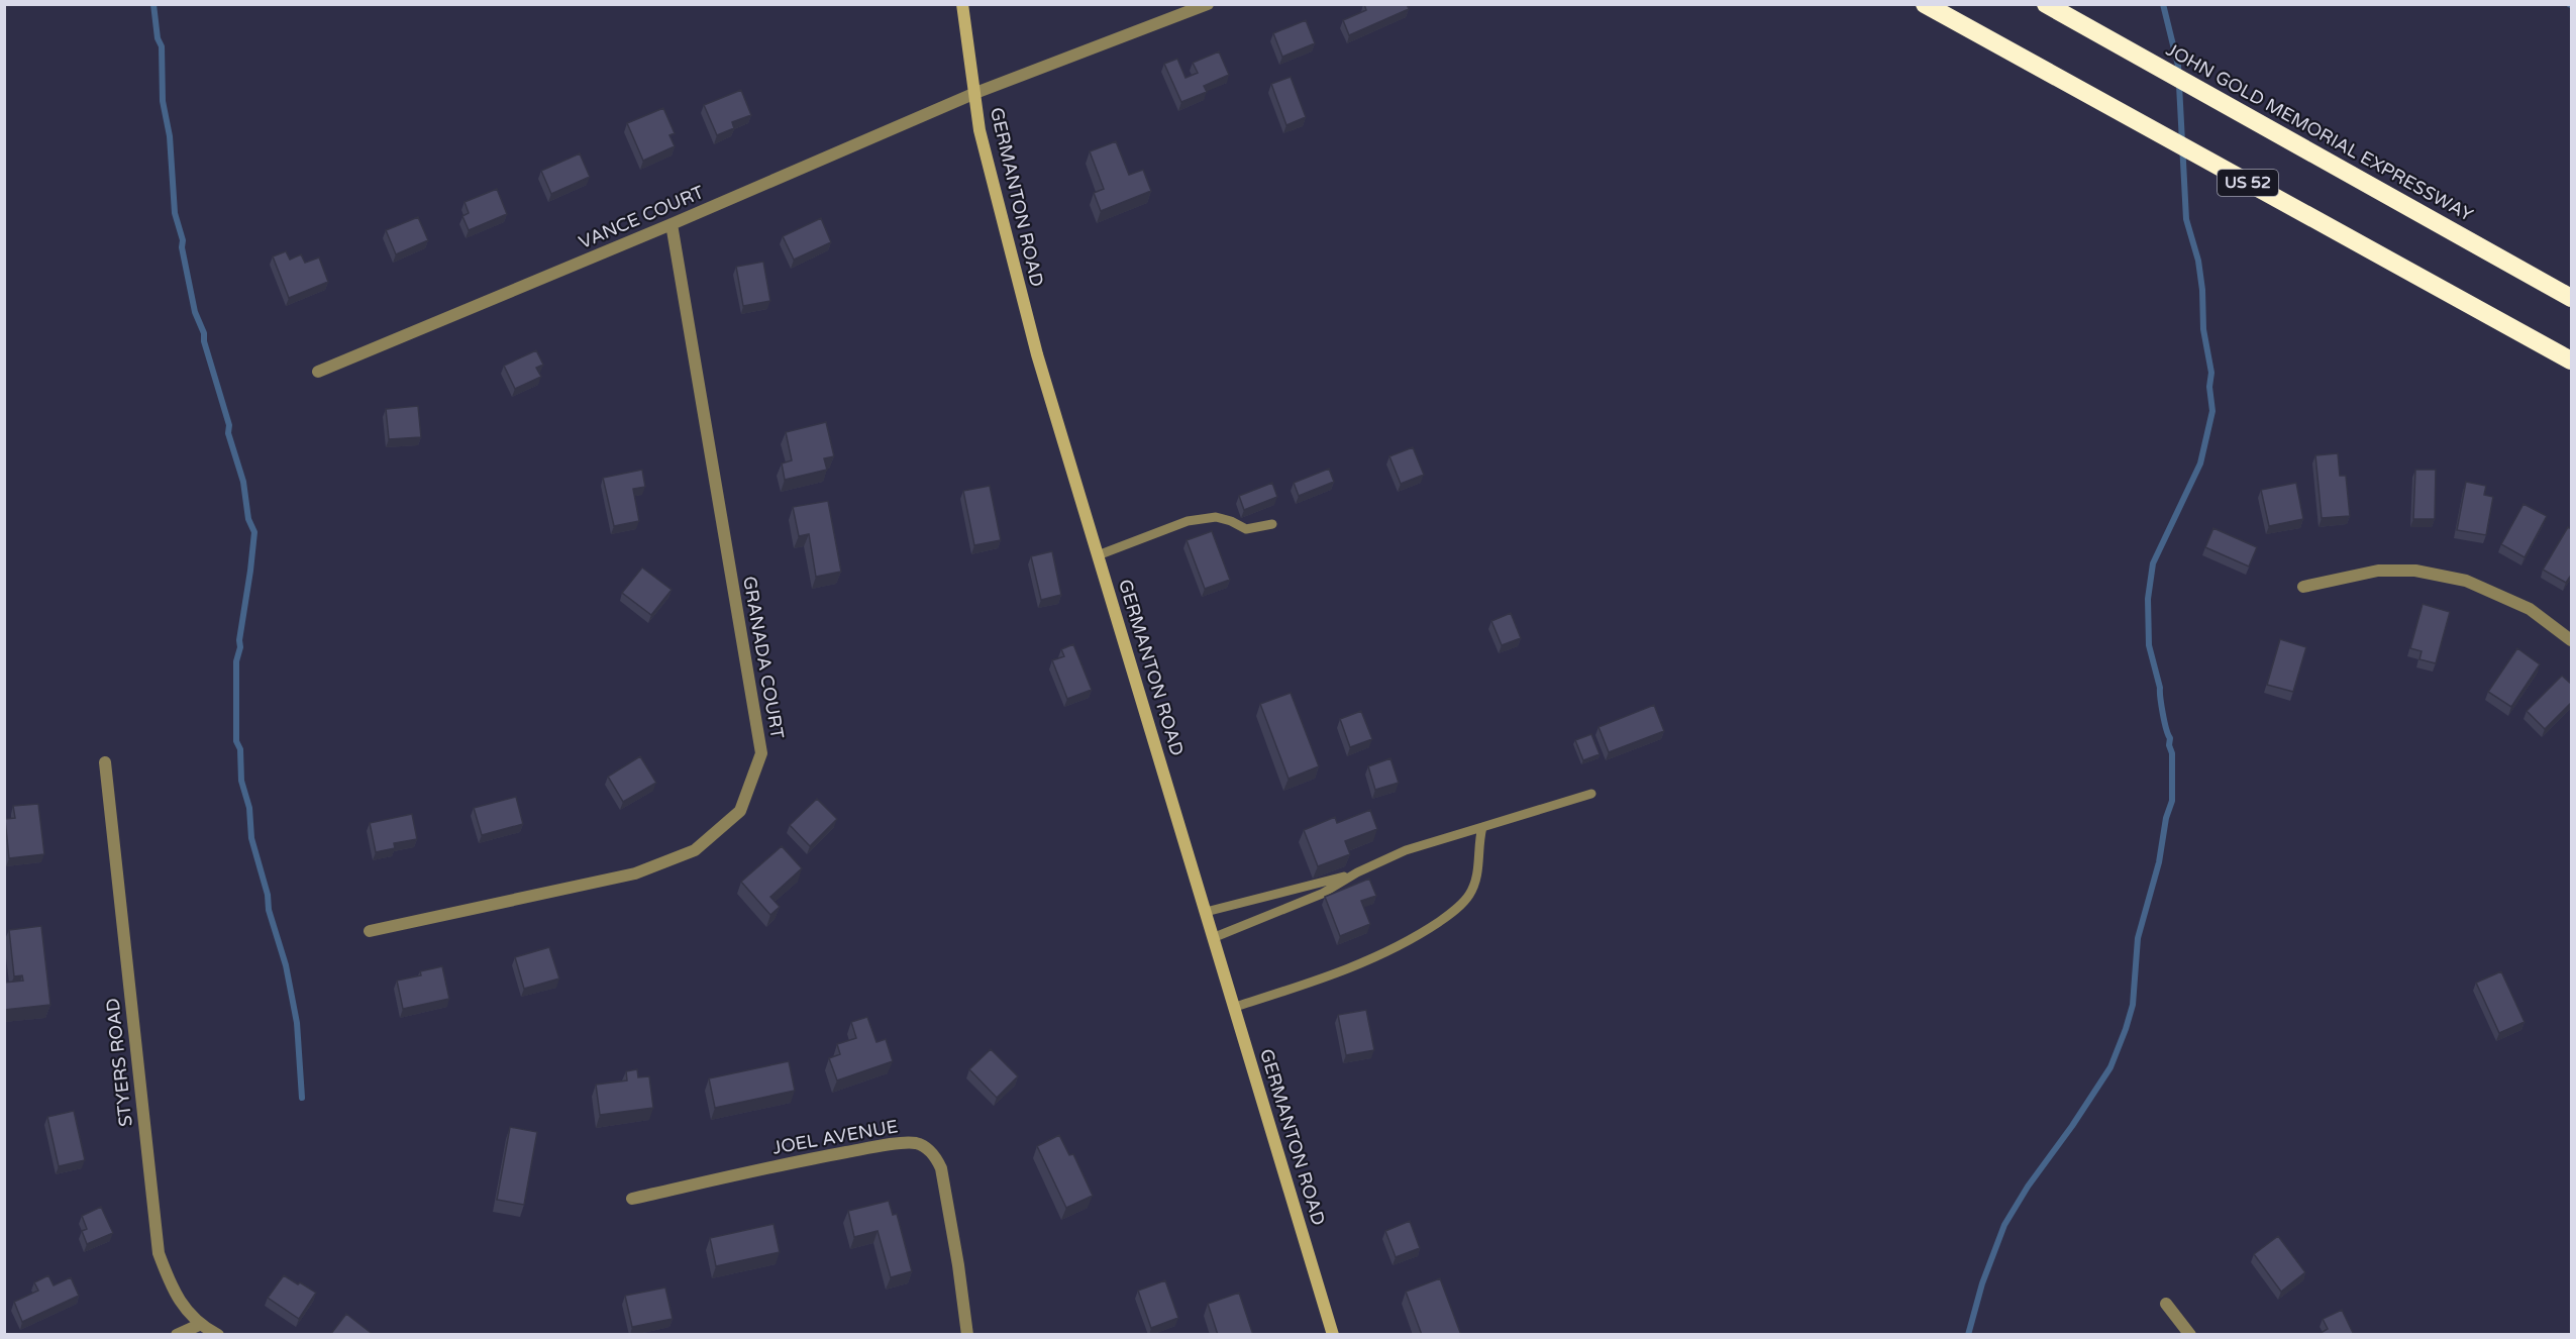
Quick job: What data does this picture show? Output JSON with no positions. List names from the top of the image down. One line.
{"streets":{"highway":["JOHN GOLD MEMORIAL EXPRESSWAY","US 52"],"main road":["GERMANTON ROAD"],"street":["VANCE COURT","GRANADA COURT","STYERS ROAD","JOEL AVENUE"]},"crossings":[["GERMANTON ROAD","VANCE COURT"],["VANCE COURT","GRANADA COURT"]]}
